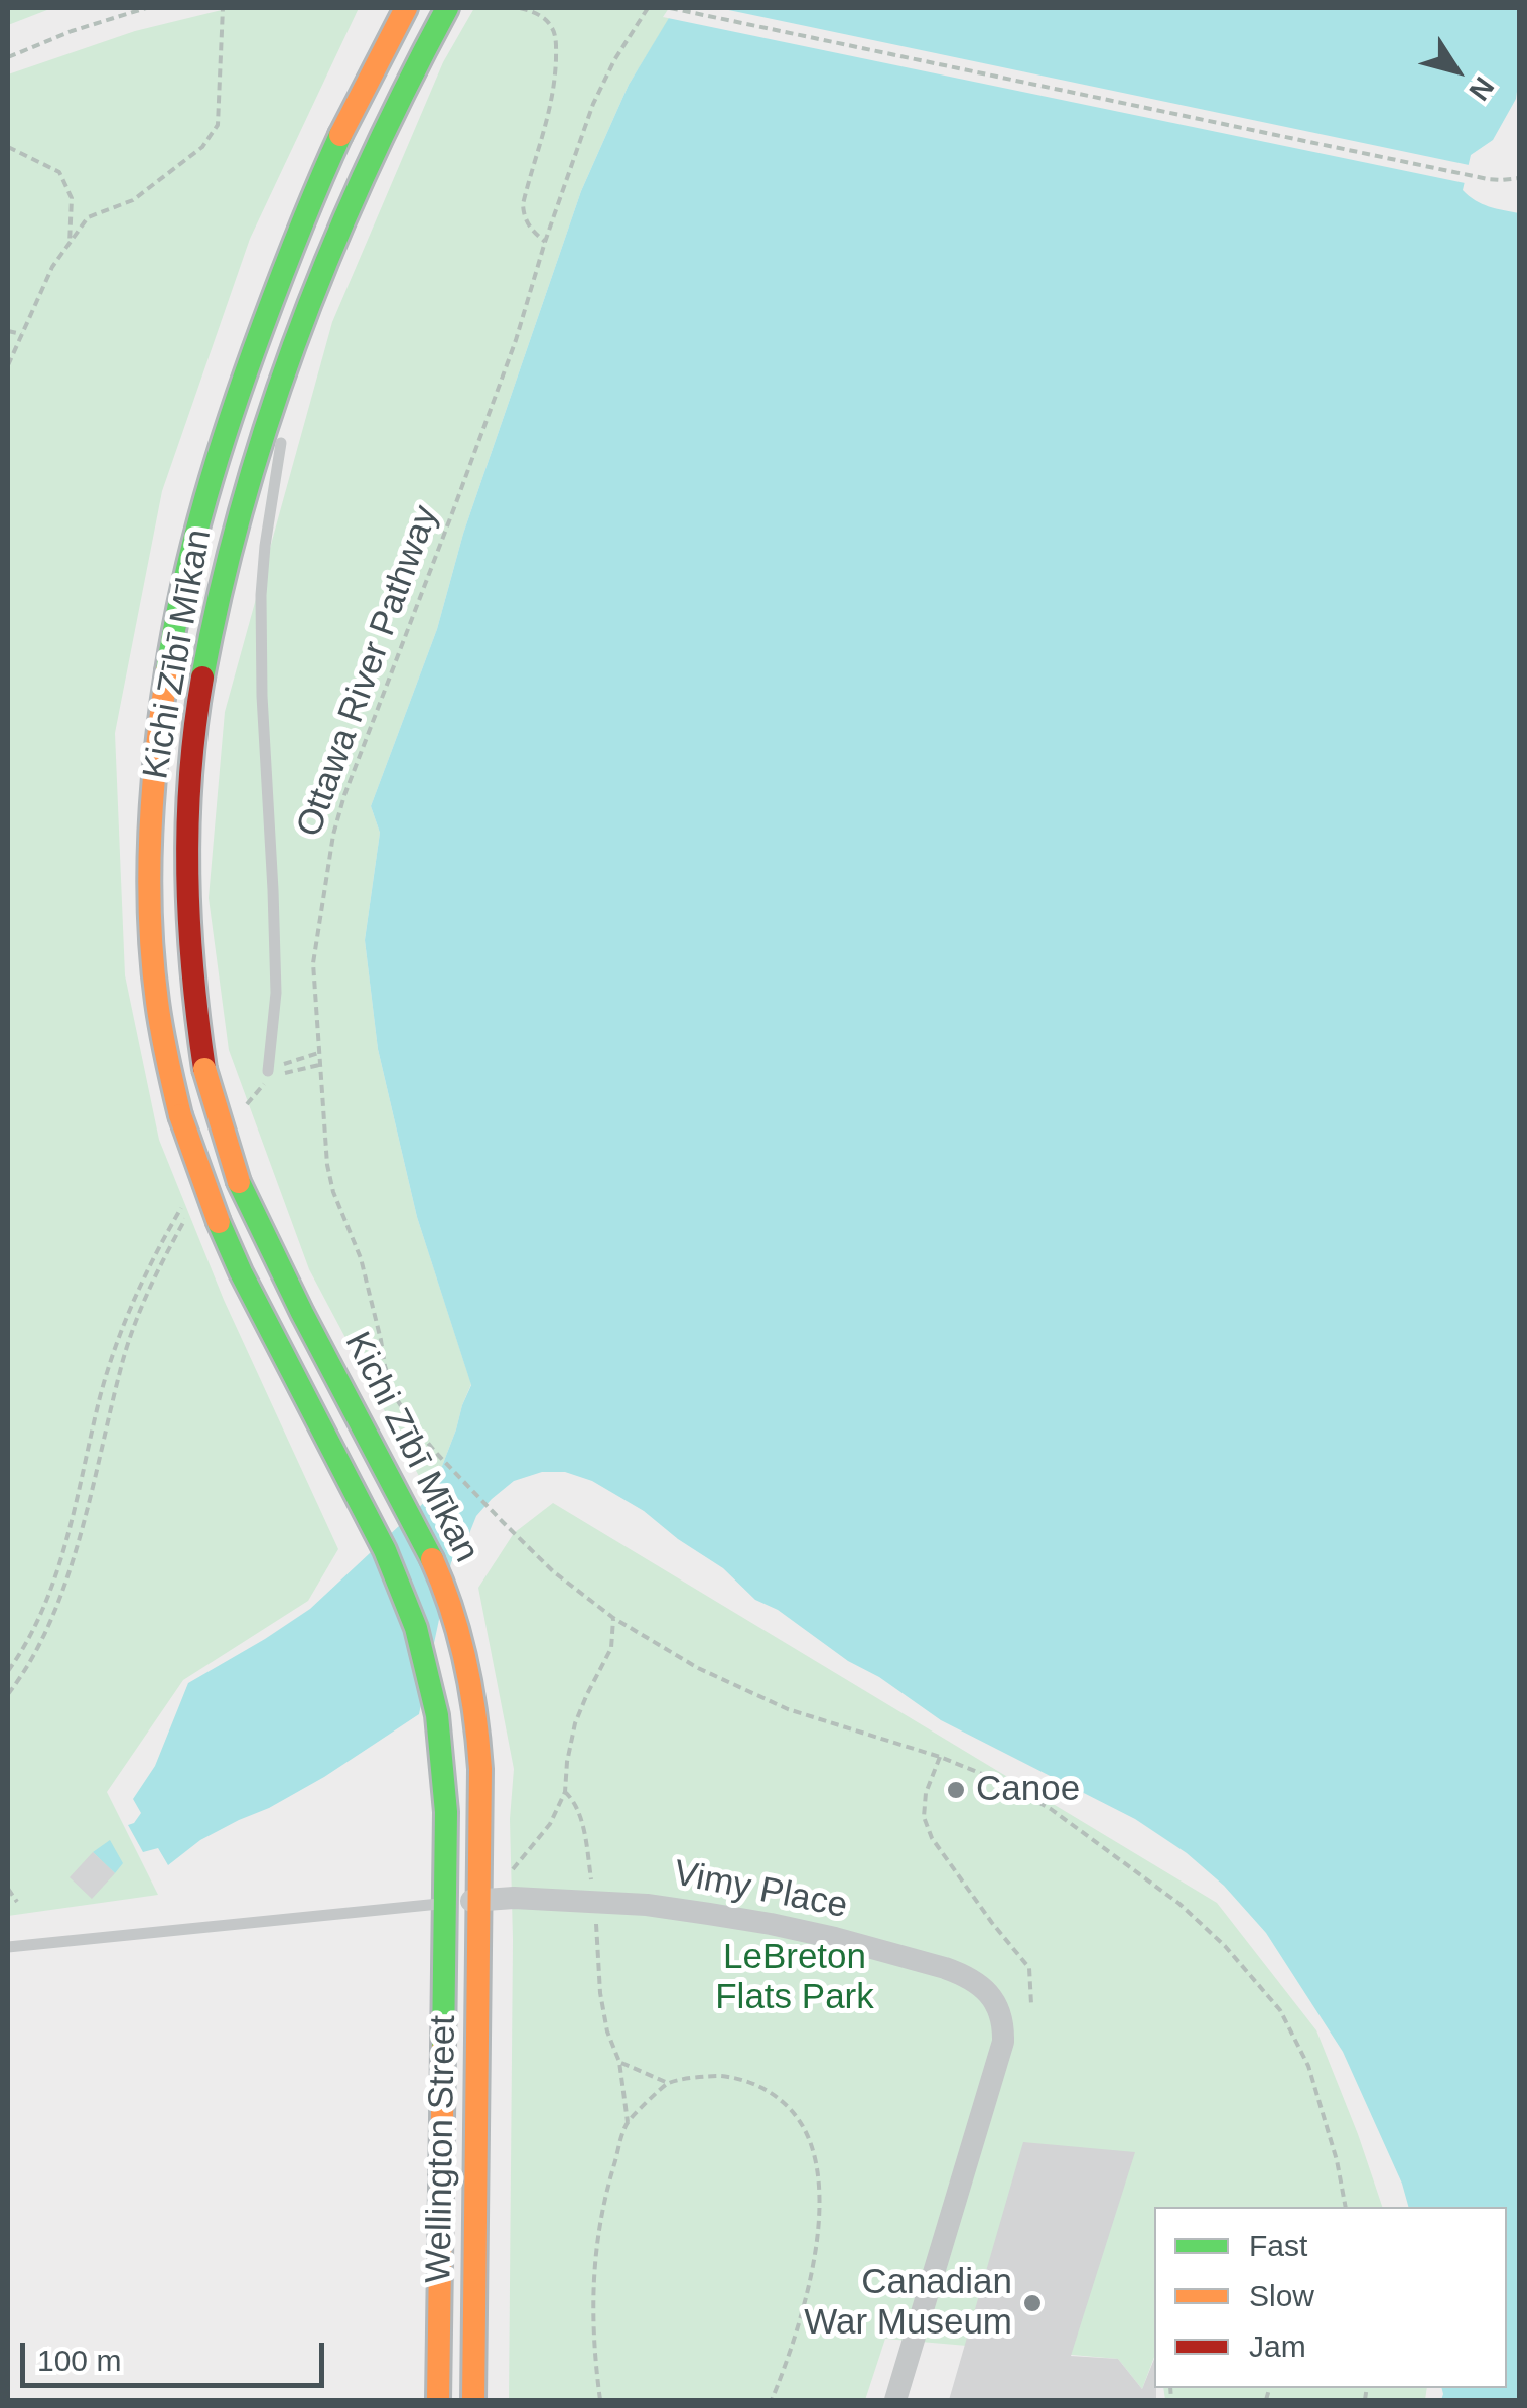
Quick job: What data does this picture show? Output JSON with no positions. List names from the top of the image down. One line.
{"streets":{"highway":["Kichi Zībī Mīkan","Wellington Street"],"street":["Vimy Place"],"path":["Ottawa River Pathway"]},"crossings":[["Kichi Zībī Mīkan","Vimy Place"],["Kichi Zībī Mīkan","Wellington Street"],["Vimy Place","Wellington Street"]],"parks":["LeBreton Flats Park"],"places":["Canoe","Canadian War Museum"],"legend":["Fast","Slow","Jam"],"scale_bar":"100 m","north":"bottom right"}
